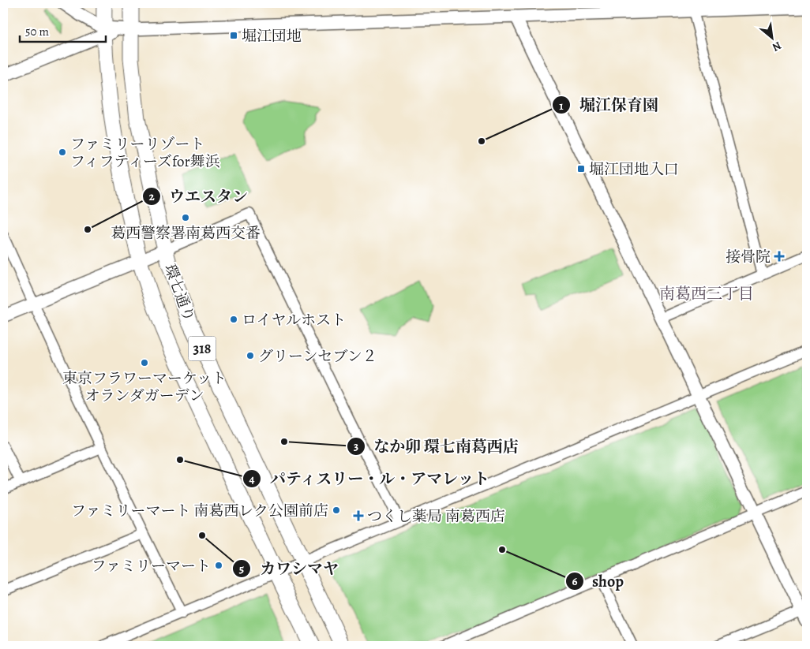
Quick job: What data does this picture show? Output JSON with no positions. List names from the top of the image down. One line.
{"streets":{"main road":["環七通り","318"]},"districts":["南葛西三丁目"],"places":{"transit":["堀江団地","堀江団地入口"],"other":["堀江保育園","ファミリーリゾート フィフティーズfor舞浜","葛西警察署南葛西交番","ウエスタン","ロイヤルホスト","グリーンセブン２","東京フラワーマーケット オランダガーデン","なか卯 環七南葛西店","パティスリー・ル・アマレット","ファミリーマート 南葛西レク公園前店","カワシマヤ","shop","ファミリーマート"],"health":["接骨院","つくし薬局 南葛西店"]},"scale_bar":"50 m","north":"bottom right"}
